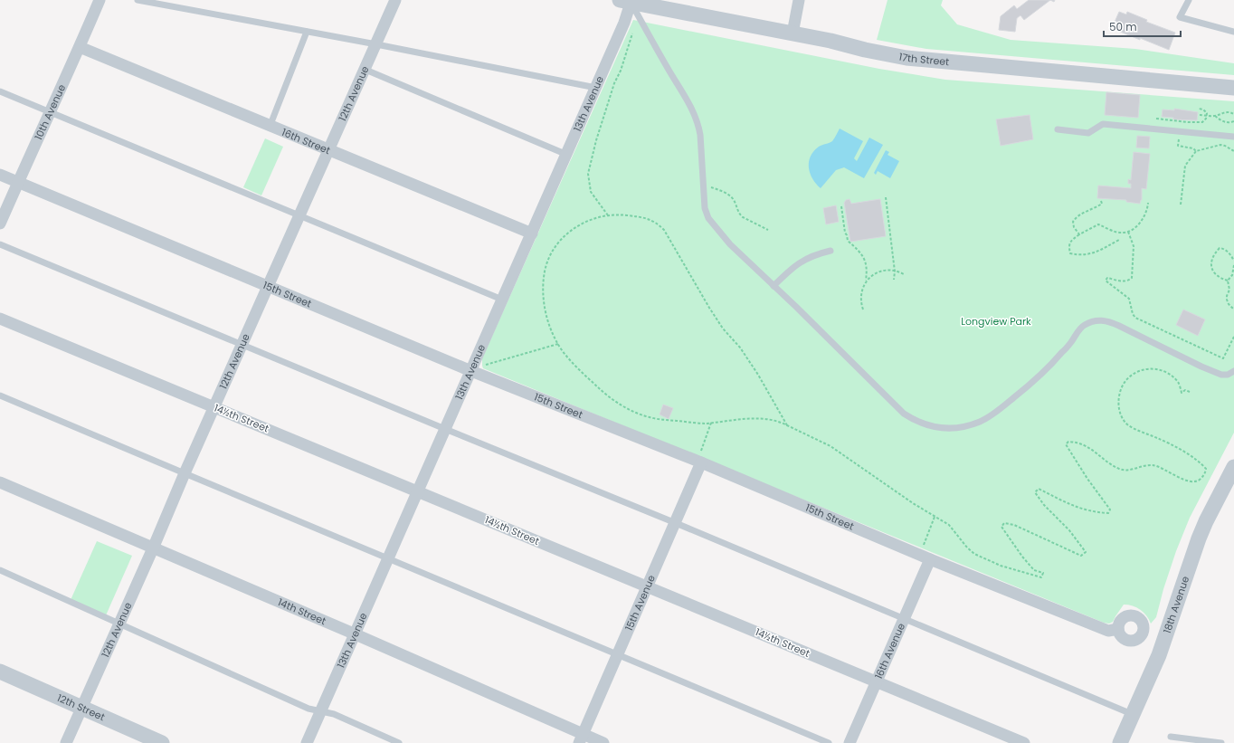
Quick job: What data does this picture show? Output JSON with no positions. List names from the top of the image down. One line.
{"streets":{"street":["17th Street","12th Avenue","13th Avenue","10th Avenue","16th Street","15th Street","14½th Street","15th Avenue","18th Avenue","14th Street","16th Avenue","12th Street"]},"crossings":[["17th Street","13th Avenue"],["12th Avenue","16th Street"],["12th Avenue","15th Street"],["12th Avenue","14½th Street"],["12th Avenue","14th Street"],["12th Avenue","12th Street"],["13th Avenue","16th Street"],["13th Avenue","15th Street"],["13th Avenue","14½th Street"],["13th Avenue","14th Street"],["10th Avenue","16th Street"],["10th Avenue","15th Street"],["15th Street","15th Avenue"],["15th Street","16th Avenue"],["14½th Street","15th Avenue"],["14½th Street","16th Avenue"],["15th Avenue","14th Street"]],"parks":["Longview Park"],"scale_bar":"50 m"}
